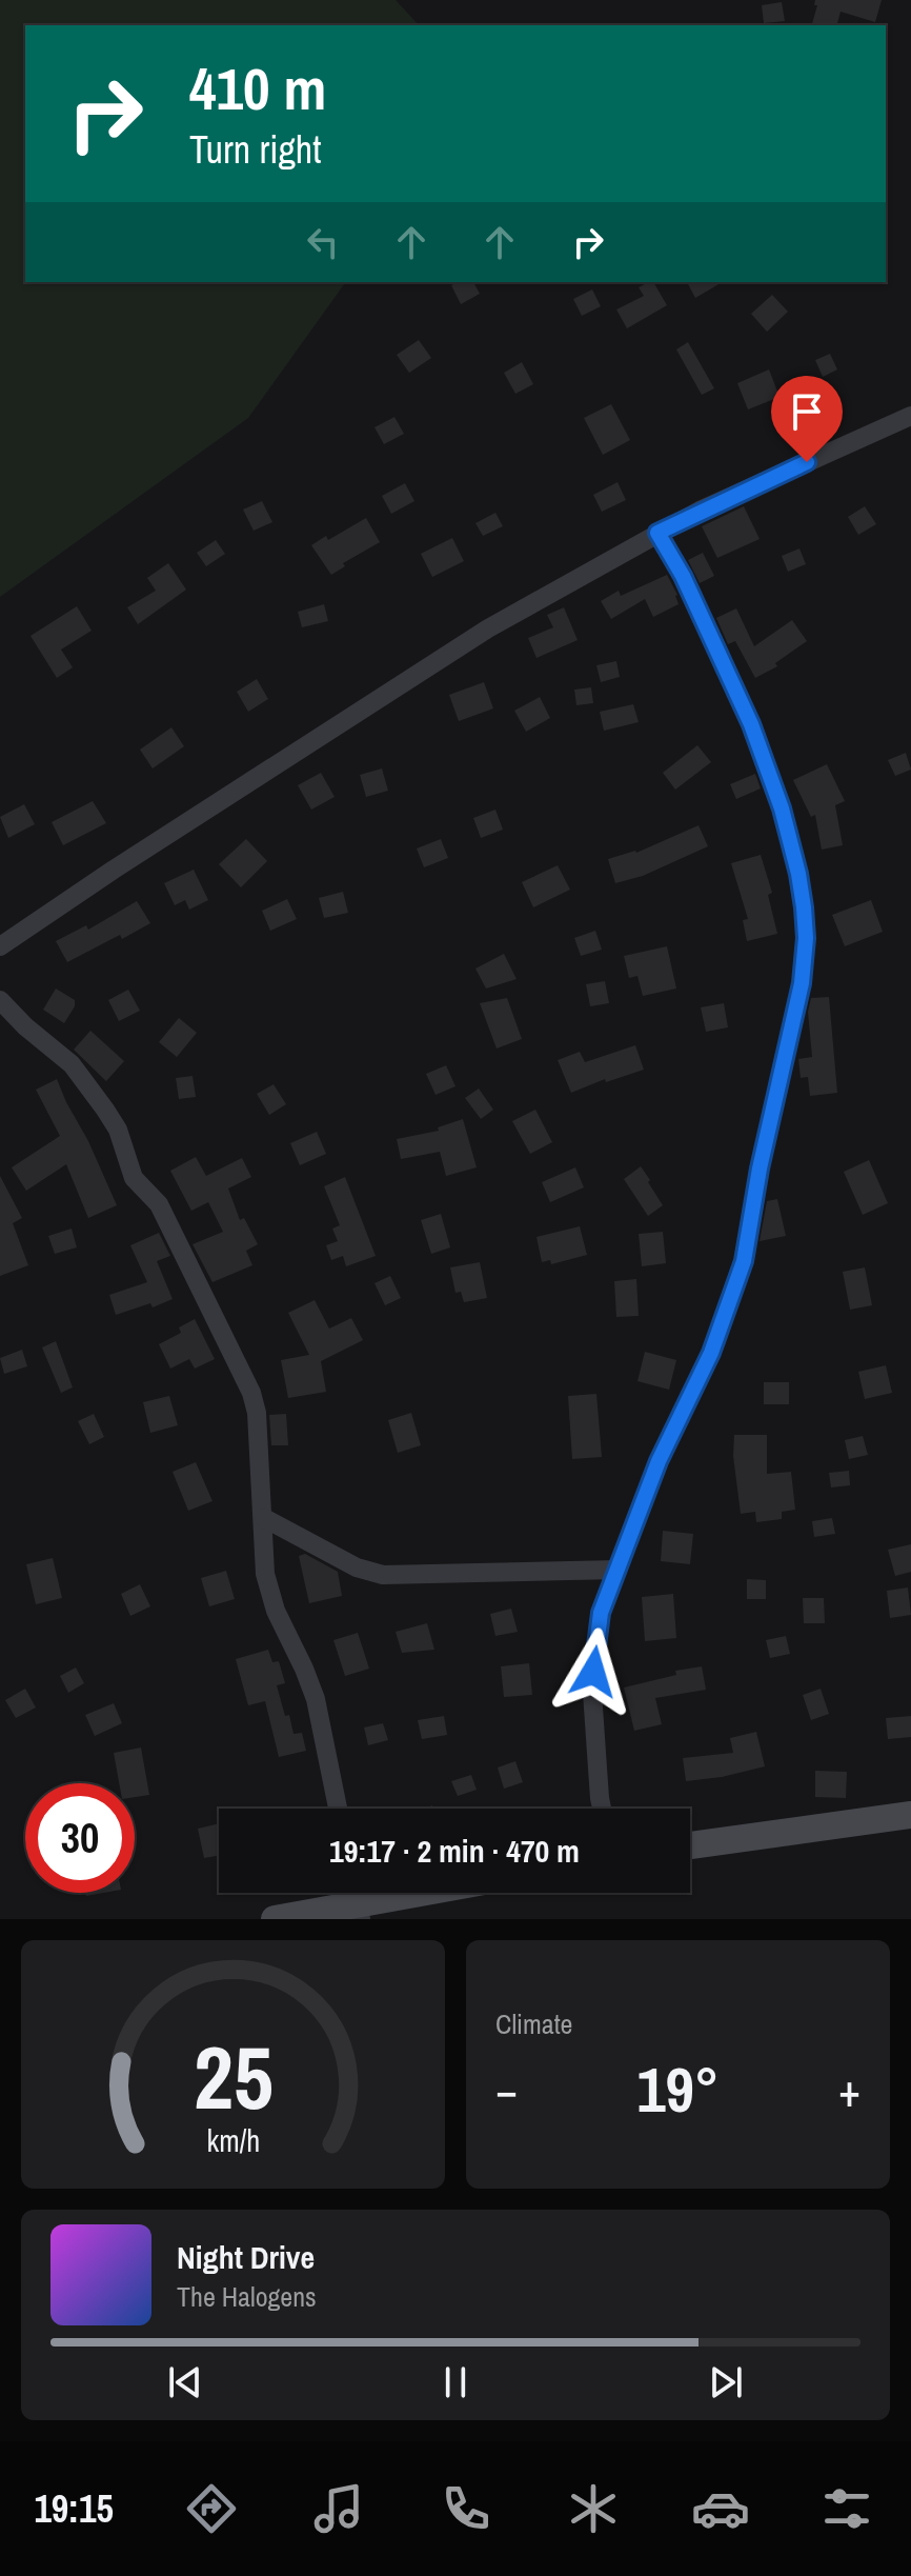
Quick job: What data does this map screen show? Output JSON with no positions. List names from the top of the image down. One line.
{"page":{"turn":["410 m","Turn right"],"limit":"30","trip":"19:17 · 2 min · 470 m","tile":"Climate","heat":["−","19°","+"],"song":["Night Drive","The Halogens"],"tabs":"19:15","gauge":["25","km/h"]}}
